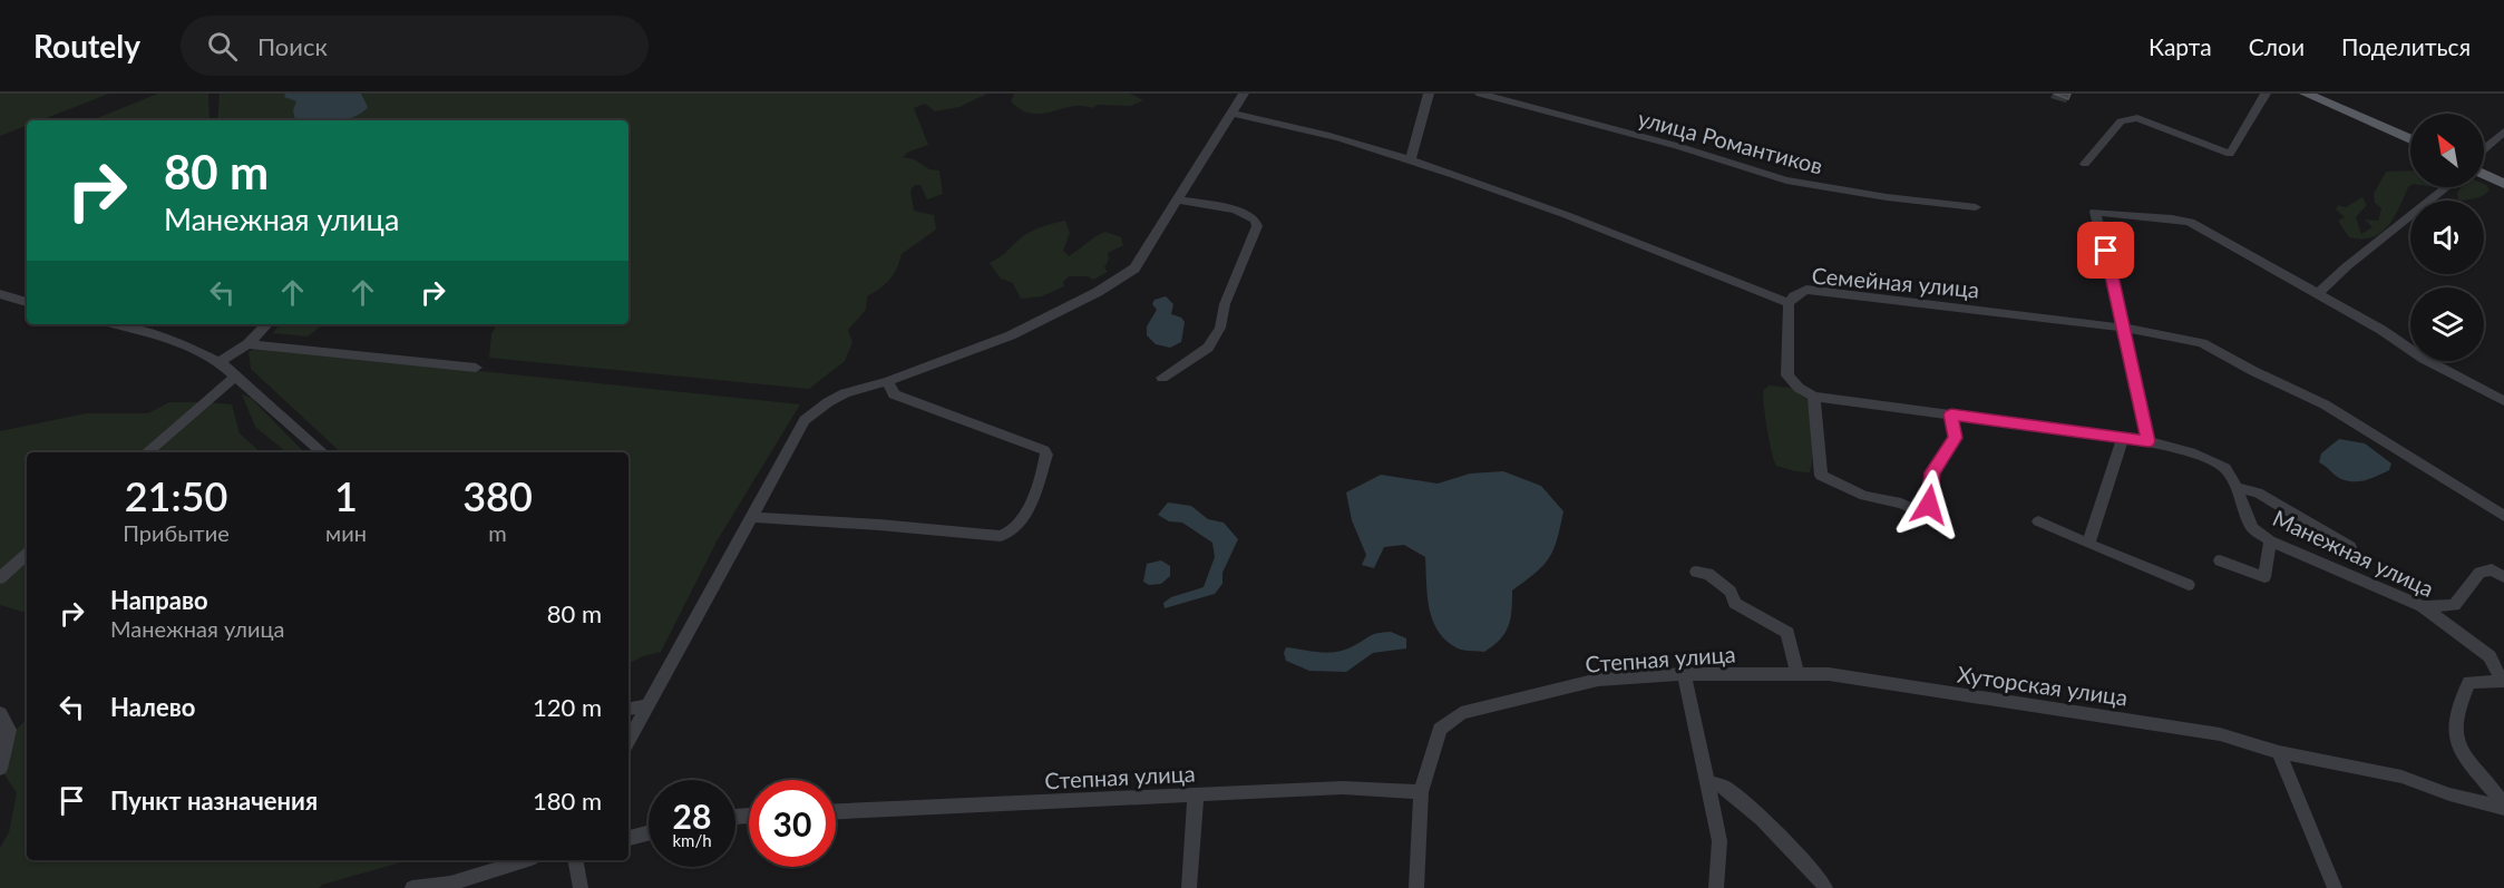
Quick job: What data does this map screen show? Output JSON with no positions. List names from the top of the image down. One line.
{"streets":{"street":["улица Романтиков","Семейная улица","Манежная улица","Степная улица","Хуторская улица"]},"crossings":[["Манежная улица","Хуторская улица"],["Степная улица","Хуторская улица"]],"north":"top left","page":{"header":"Routely","search":"Поиск","nav":["Карта","Слои","Поделиться"],"turn":["80 m","Манежная улица"],"eta":["21:50","Прибытие","1","мин","380","m"],"list":[{"name":"Направо","note":"Манежная улица","value":"80 m"},{"name":"Налево","value":"120 m"},{"name":"Пункт назначения","value":"180 m"}],"speed":"28 km/h","limit":"30"}}
